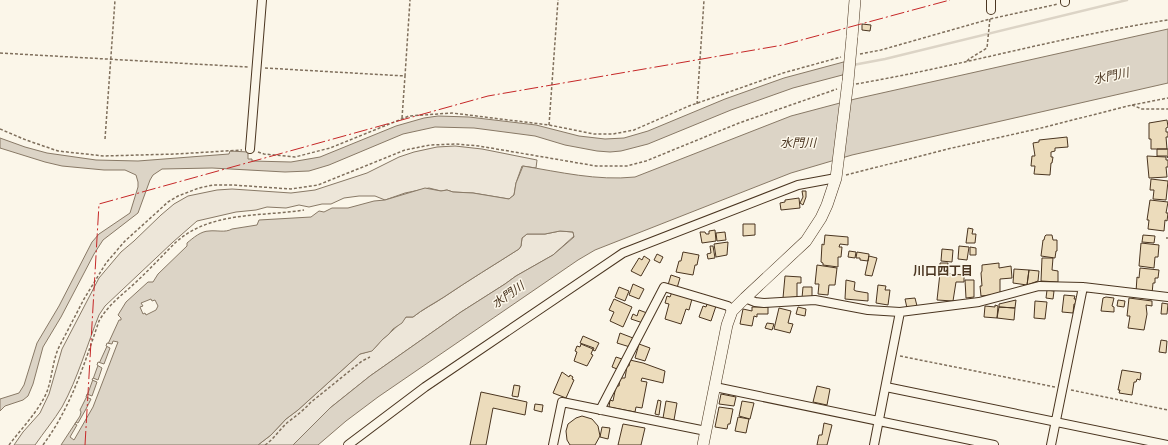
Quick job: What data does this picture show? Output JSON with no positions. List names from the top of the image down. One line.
{"districts":["川口四丁目"],"water":["水門川"]}
